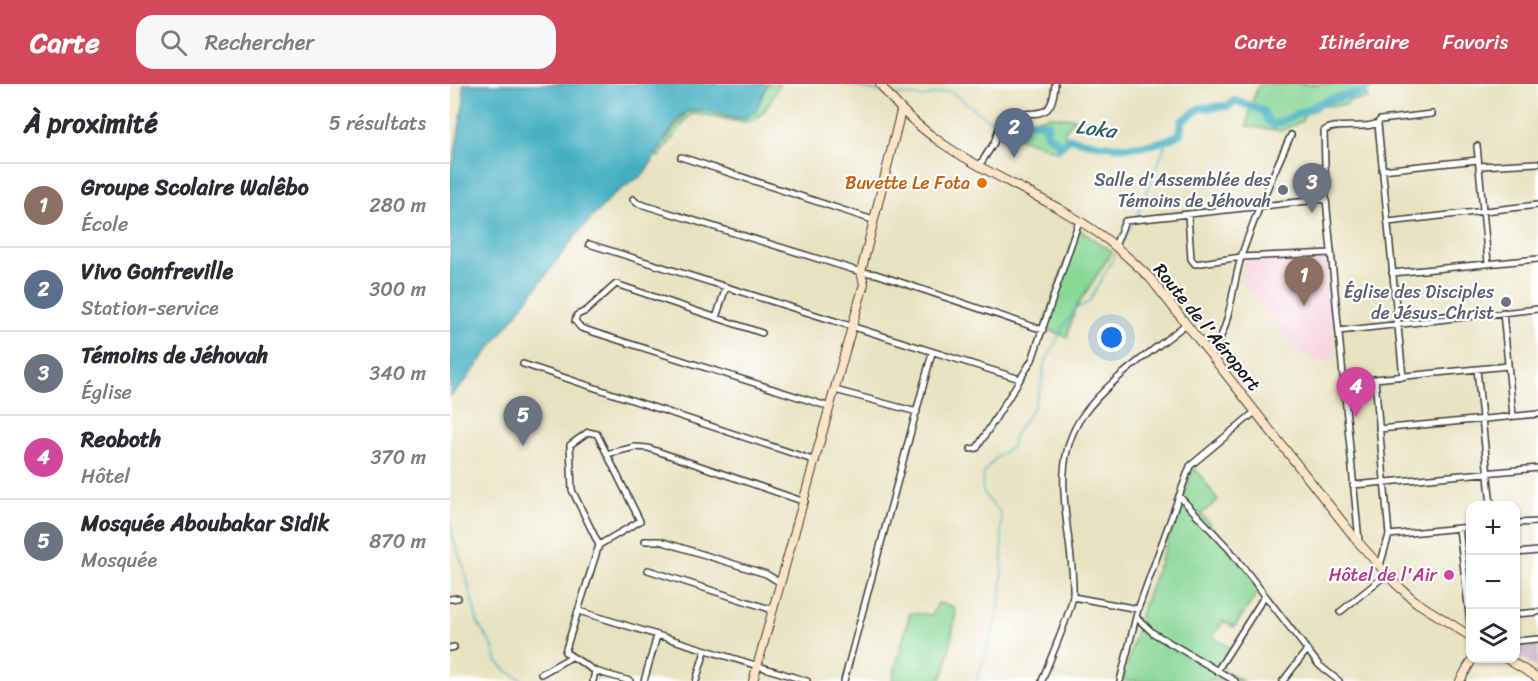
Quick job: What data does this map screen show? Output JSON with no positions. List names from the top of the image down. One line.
{"streets":{"main road":["Route de l'Aéroport"]},"water":["Loka"],"places":["Buvette Le Fota","Salle d'Assemblée des Témoins de Jéhovah","Église des Disciples de Jésus-Christ","Hôtel de l'Air"],"page":{"header":"Carte","search":"Rechercher","nav":["Carte","Itinéraire","Favoris"],"heading":["À proximité","5 résultats"],"pins":["2","3","1","4","5"],"list":[{"mark":"1","name":"Groupe Scolaire Walêbo","note":"École","value":"280 m"},{"mark":"2","name":"Vivo Gonfreville","note":"Station-service","value":"300 m"},{"mark":"3","name":"Témoins de Jéhovah","note":"Église","value":"340 m"},{"mark":"4","name":"Reoboth","note":"Hôtel","value":"370 m"},{"mark":"5","name":"Mosquée Aboubakar Sidik","note":"Mosquée","value":"870 m"}],"map_buttons":["+","−"]}}
